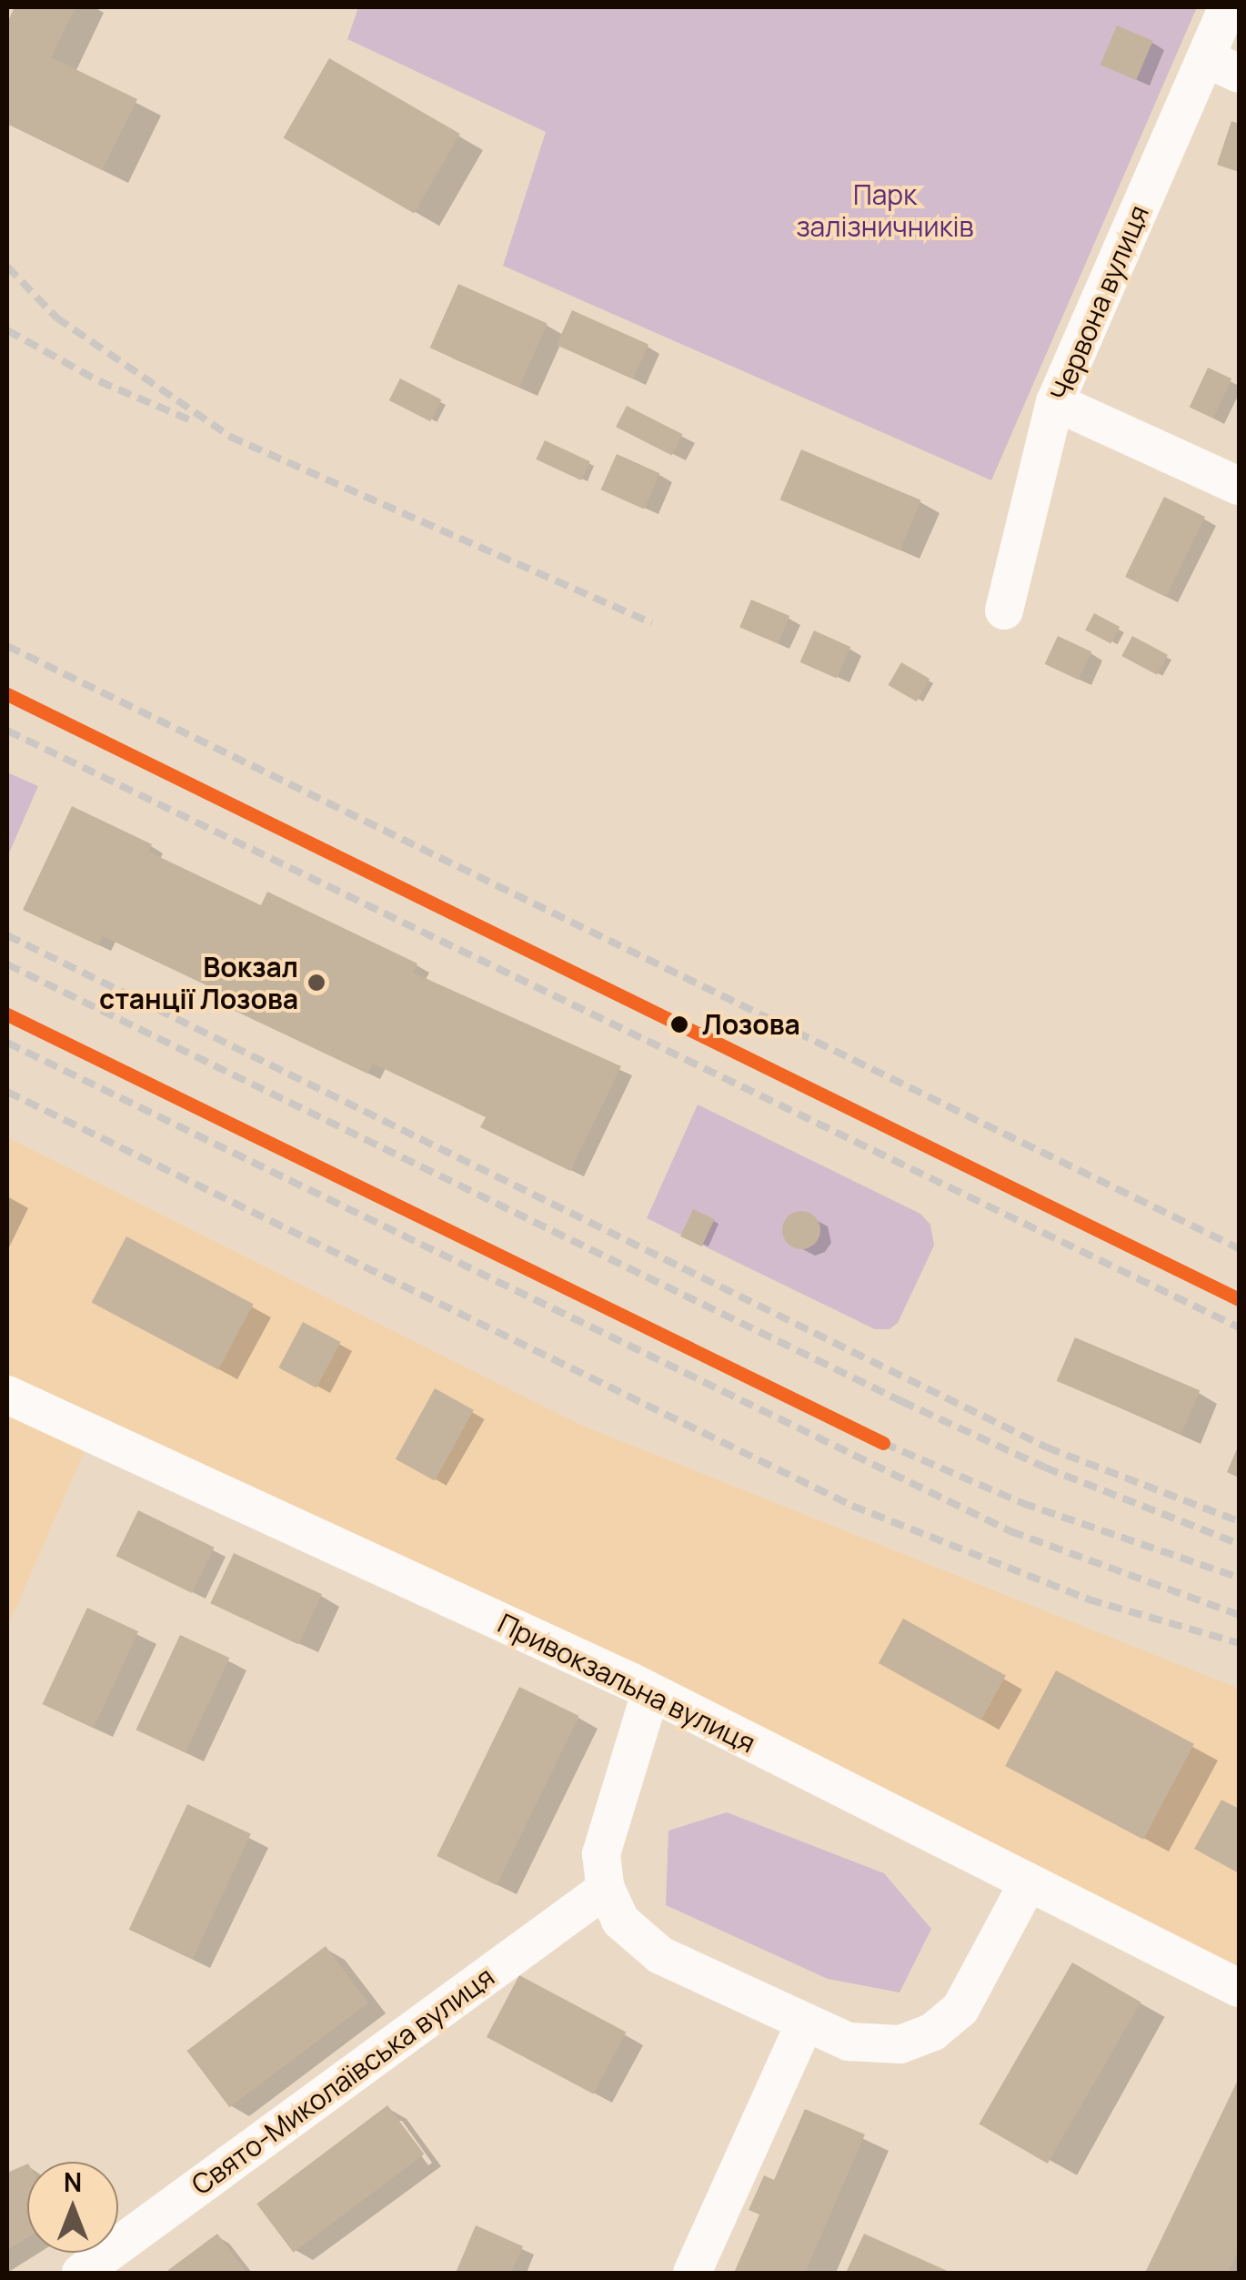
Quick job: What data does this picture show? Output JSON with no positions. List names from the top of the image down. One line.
{"streets":{"street":["Червона вулиця","Привокзальна вулиця","Свято-Миколаївська вулиця"]},"parks":["Парк залізничників"],"places":["Вокзал станції Лозова","Лозова"],"north":"top"}
